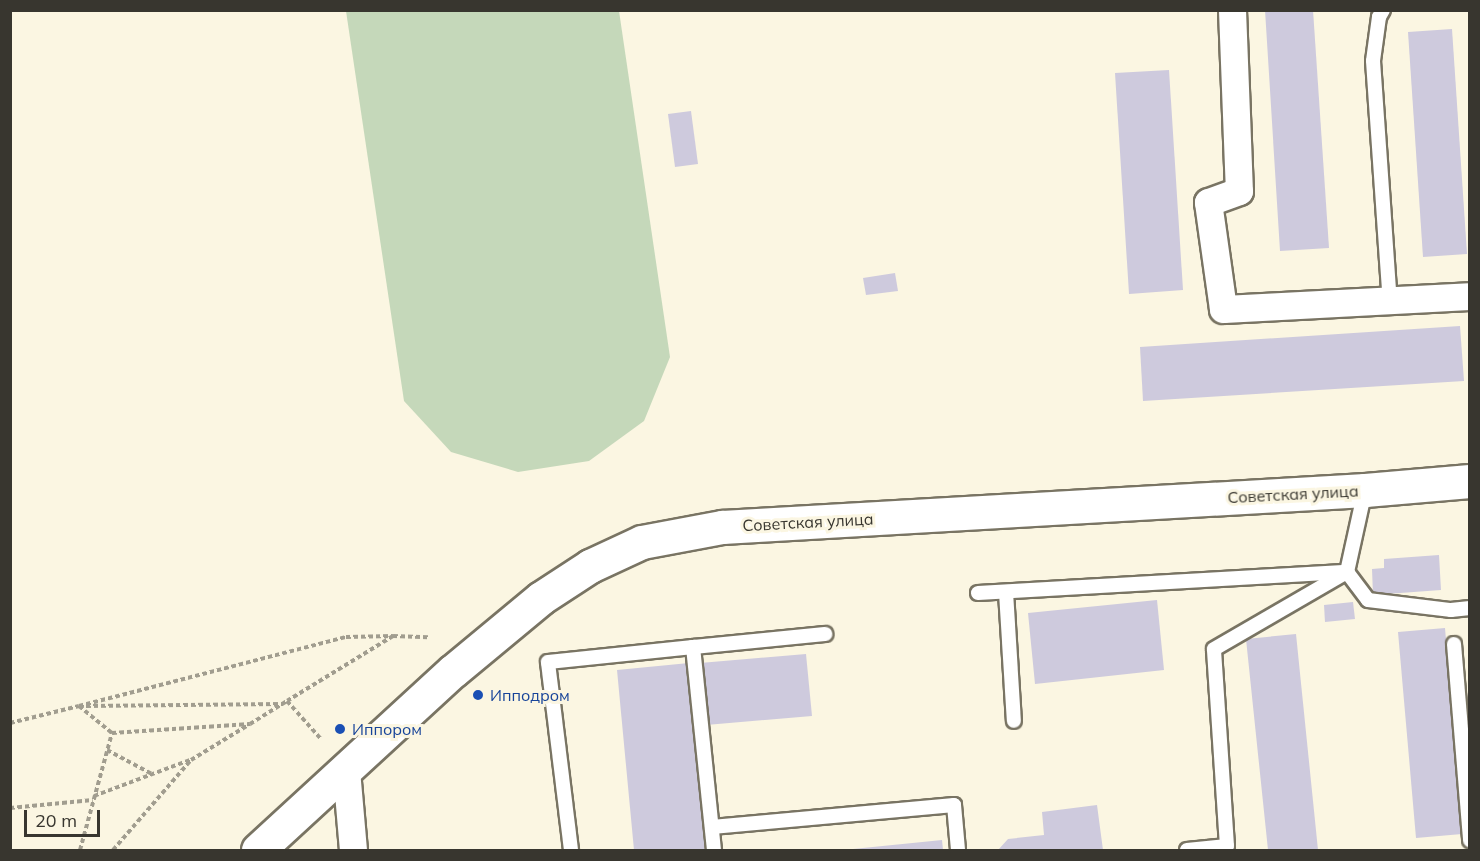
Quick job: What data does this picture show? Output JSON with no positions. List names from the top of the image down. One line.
{"streets":{"main road":["Советская улица"]},"places":["Ипподром","Иппором"],"scale_bar":"20 m"}
